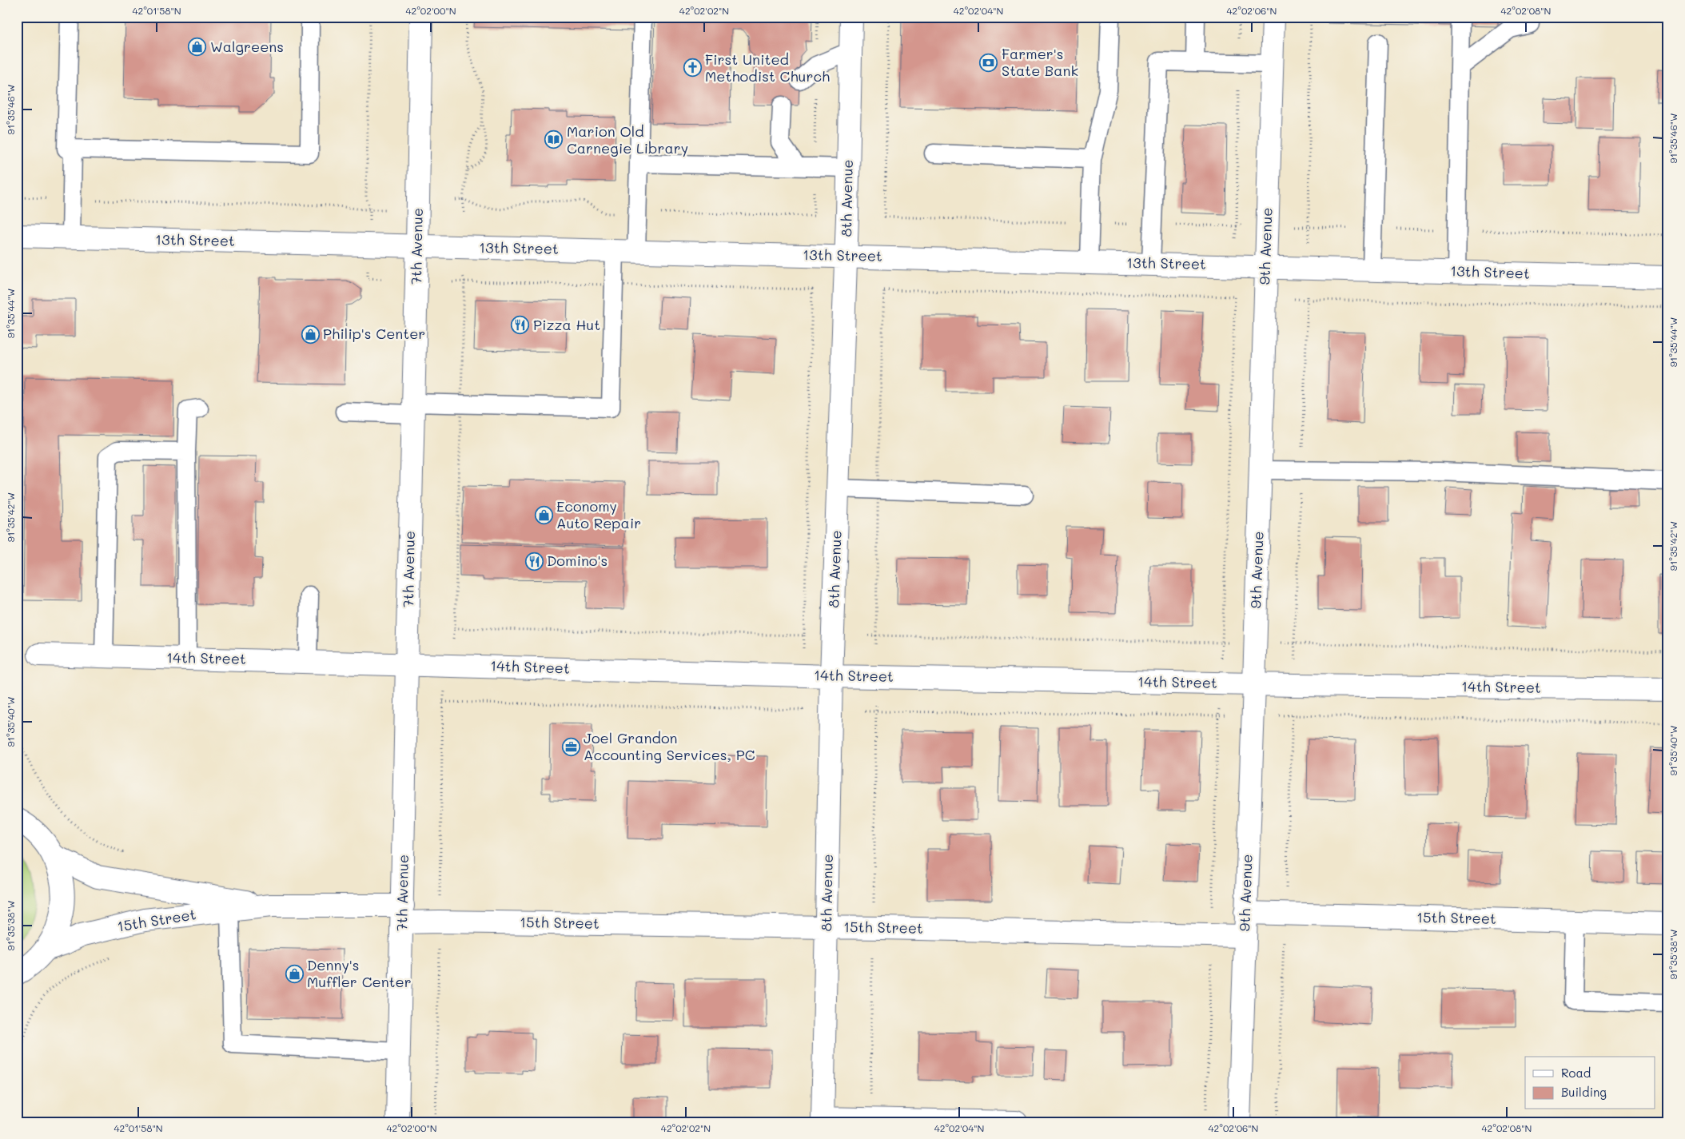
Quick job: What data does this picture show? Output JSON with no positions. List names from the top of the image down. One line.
{"streets":{"street":["8th Avenue","13th Street","7th Avenue","9th Avenue","14th Street","15th Street"]},"crossings":[["8th Avenue","13th Street"],["8th Avenue","14th Street"],["8th Avenue","15th Street"],["13th Street","7th Avenue"],["13th Street","9th Avenue"],["7th Avenue","14th Street"],["7th Avenue","15th Street"],["9th Avenue","14th Street"],["9th Avenue","15th Street"]],"places":{"shop":["Walgreens","Philip's Center","Economy Auto Repair","Denny's Muffler Center"],"bank":["Farmer's State Bank"],"church":["First United Methodist Church"],"library":["Marion Old Carnegie Library"],"restaurant":["Pizza Hut","Domino's"],"office":["Joel Grandon Accounting Services, PC"]},"legend":["Road","Building"],"coordinates":["42°01'58\"N","42°02'00\"N","42°02'02\"N","42°02'04\"N","42°02'06\"N","42°02'08\"N","91°35'46\"W","91°35'44\"W","91°35'42\"W","91°35'40\"W","91°35'38\"W"]}
